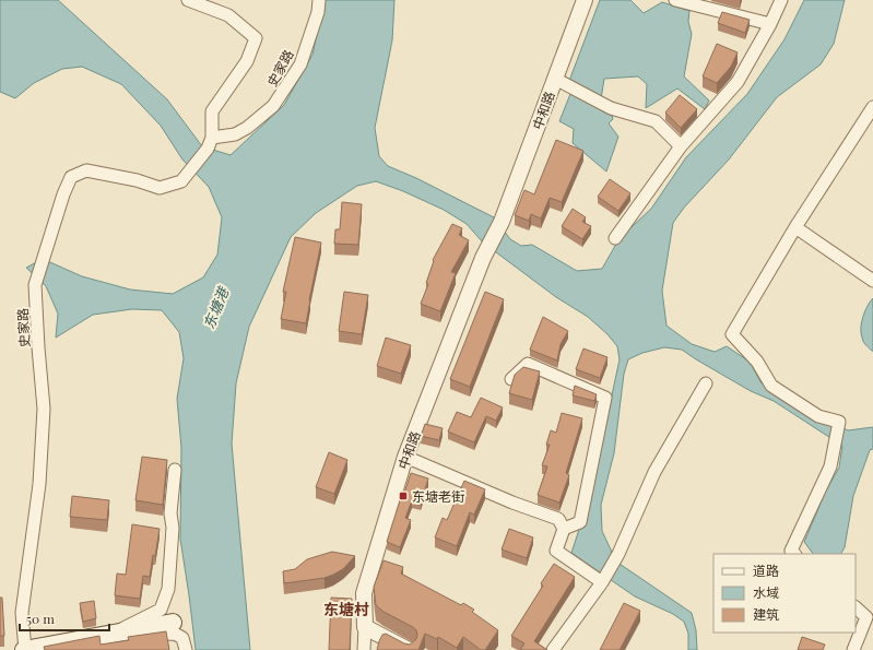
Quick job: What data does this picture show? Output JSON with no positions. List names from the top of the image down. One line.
{"streets":{"street":["史家路","中和路"]},"districts":["东塘村"],"water":["东塘港"],"places":{"transit":["东塘老街"]},"legend":["道路","水域","建筑"],"scale_bar":"50 m"}
